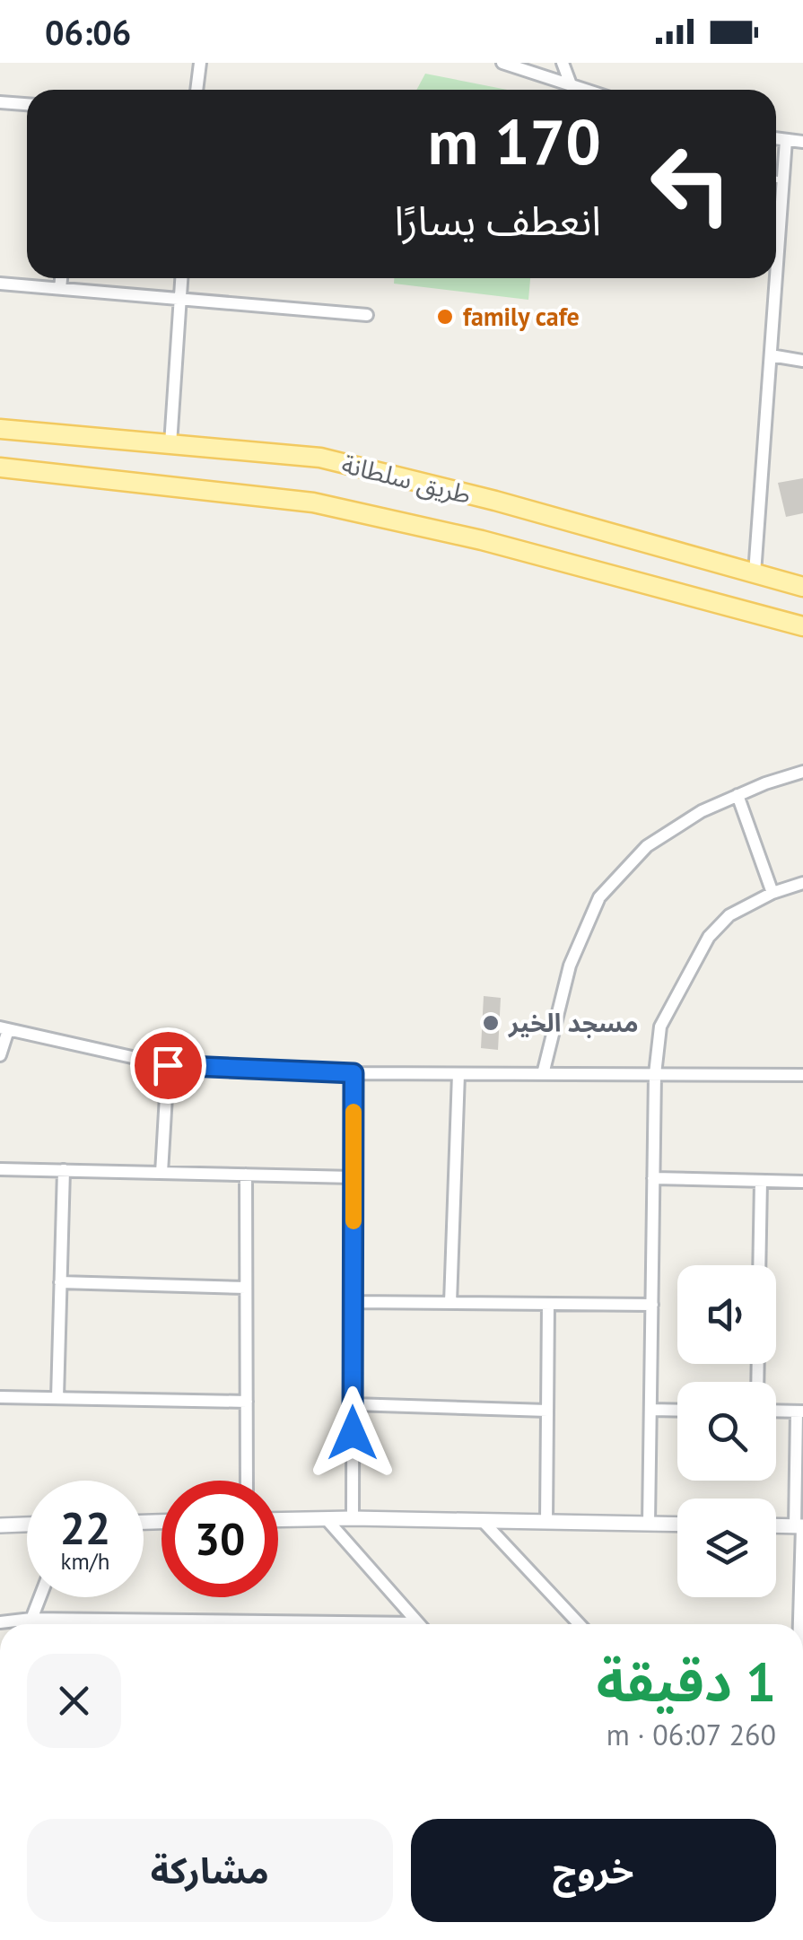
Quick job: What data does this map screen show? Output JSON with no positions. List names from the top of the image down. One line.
{"streets":{"main road":["طريق سلطانة"]},"places":["family cafe","مسجد الخير"],"page":{"status":"06:06","turn":["170 m","انعطف يسارًا"],"speed":"22 km/h","limit":"30","heading":["1 دقيقة","260 m · 06:07"],"buttons":["خروج","مشاركة"]}}
